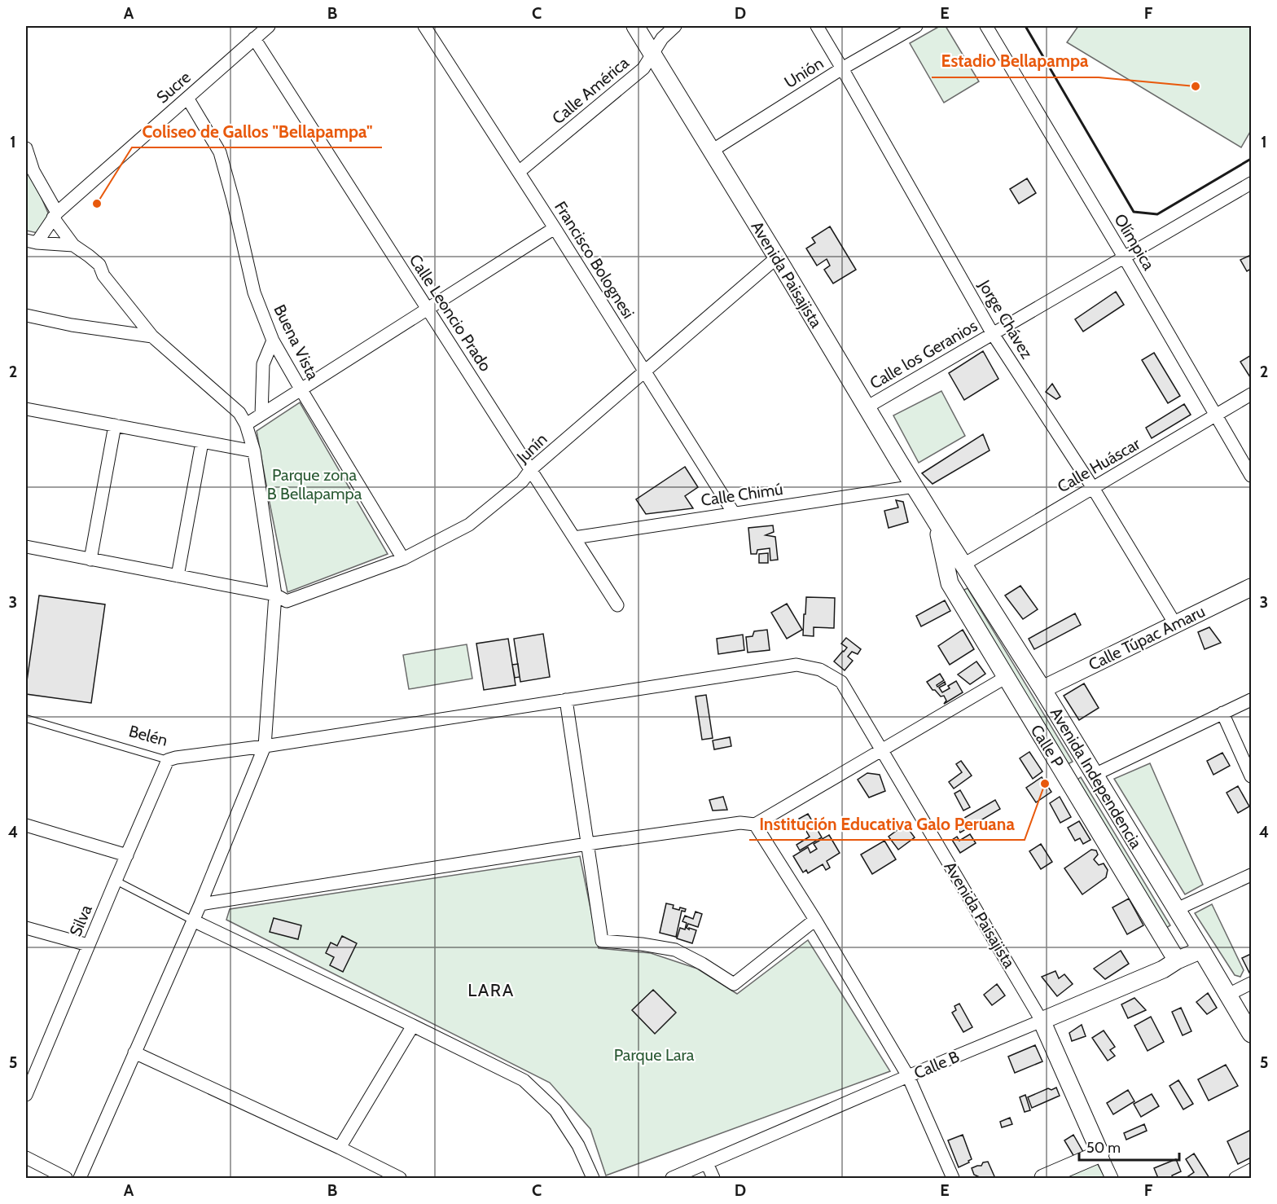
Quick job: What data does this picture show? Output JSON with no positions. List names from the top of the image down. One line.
{"streets":{"main road":["Avenida Paisajista","Calle Túpac Amaru","Calle P","Avenida Independencia","Calle B"],"street":["Unión","Sucre","Calle América","Olímpica","Francisco Bolognesi","Calle Leoncio Prado","Jorge Chávez","Buena Vista","Calle los Geranios","Junín","Calle Huáscar","Calle Chimú","Belén","Silva"]},"crossings":[["Unión","Avenida Paisajista"],["Unión","Jorge Chávez"],["Sucre","Calle Leoncio Prado"],["Sucre","Buena Vista"],["Calle América","Francisco Bolognesi"],["Calle América","Avenida Paisajista"],["Olímpica","Calle los Geranios"],["Olímpica","Calle Huáscar"],["Francisco Bolognesi","Junín"],["Francisco Bolognesi","Calle Chimú"],["Avenida Paisajista","Calle los Geranios"],["Avenida Paisajista","Junín"],["Avenida Paisajista","Calle Chimú"],["Avenida Paisajista","Belén"],["Avenida Paisajista","Calle P"],["Avenida Paisajista","Avenida Independencia"],["Avenida Paisajista","Calle B"],["Calle Leoncio Prado","Junín"],["Calle Leoncio Prado","Calle Chimú"],["Jorge Chávez","Calle los Geranios"],["Jorge Chávez","Calle Huáscar"],["Jorge Chávez","Calle Túpac Amaru"],["Buena Vista","Junín"],["Calle Huáscar","Avenida Independencia"],["Calle Túpac Amaru","Avenida Independencia"],["Belén","Silva"],["Calle P","Avenida Independencia"],["Calle P","Calle B"],["Avenida Independencia","Calle B"]],"districts":["LARA"],"parks":["Parque zona B Bellapampa","Parque Lara"],"places":["Estadio Bellapampa","Coliseo de Gallos \"Bellapampa\"","Institución Educativa Galo Peruana"],"scale_bar":"50 m","grid":{"columns":["A","B","C","D","E","F"],"rows":["1","2","3","4","5"]}}
